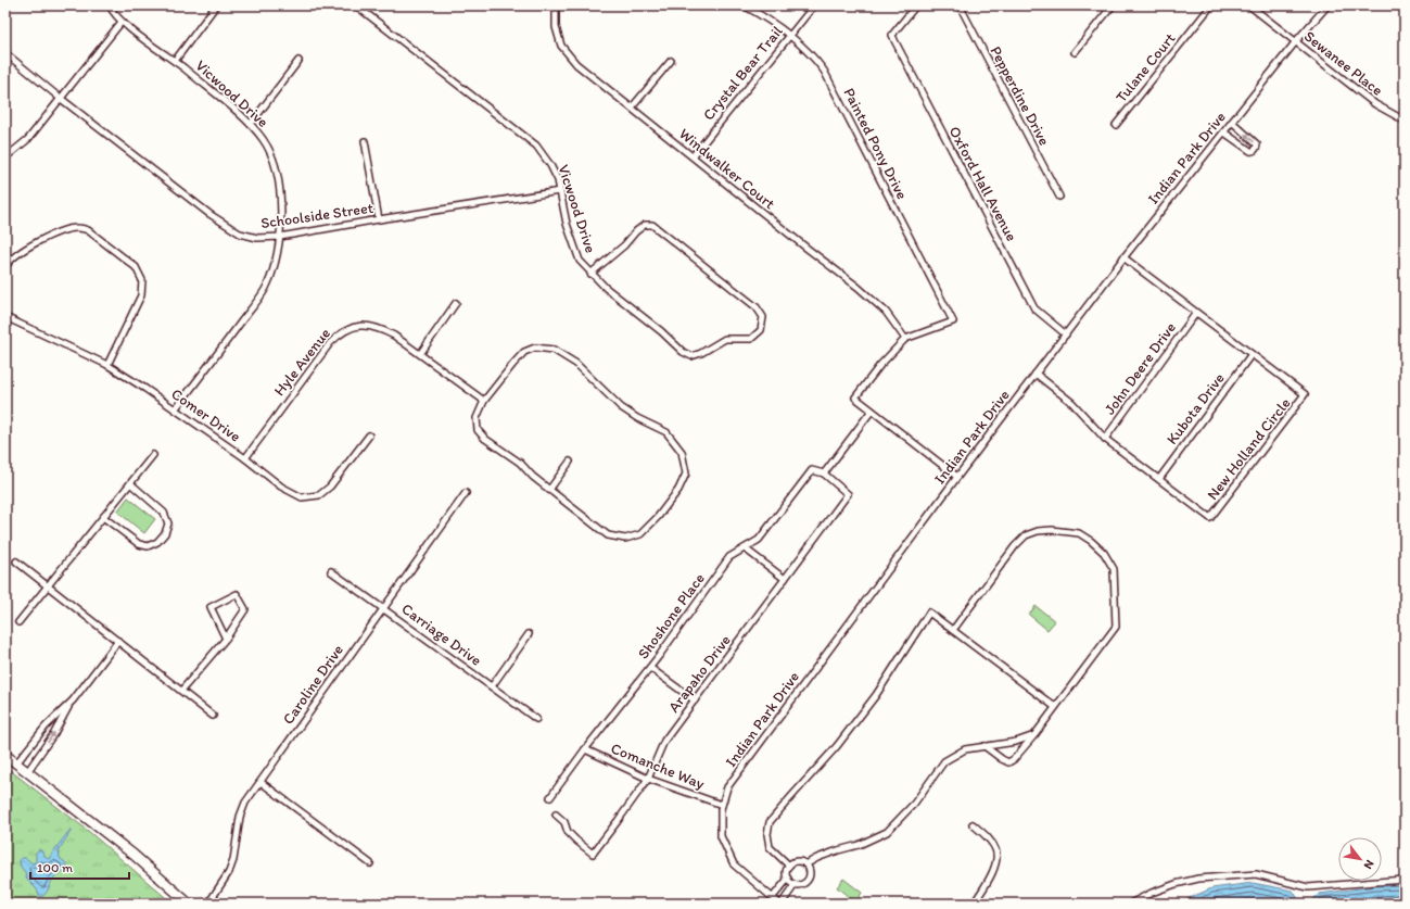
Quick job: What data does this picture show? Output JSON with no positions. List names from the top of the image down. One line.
{"streets":{"street":["Sewanee Place","Tulane Court","Crystal Bear Trail","Vicwood Drive","Pepperdine Drive","Painted Pony Drive","Indian Park Drive","Windwalker Court","Oxford Hall Avenue","Schoolside Street","Hyle Avenue","John Deere Drive","Kubota Drive","Comer Drive","New Holland Circle","Shoshone Place","Carriage Drive","Arapaho Drive","Caroline Drive","Comanche Way"]},"crossings":[["Sewanee Place","Indian Park Drive"],["Crystal Bear Trail","Painted Pony Drive"],["Crystal Bear Trail","Windwalker Court"],["Vicwood Drive","Schoolside Street"],["Vicwood Drive","Comer Drive"],["Painted Pony Drive","Windwalker Court"],["Indian Park Drive","Oxford Hall Avenue"],["Indian Park Drive","New Holland Circle"],["Indian Park Drive","Comanche Way"],["Hyle Avenue","Comer Drive"],["John Deere Drive","New Holland Circle"],["Kubota Drive","New Holland Circle"],["Shoshone Place","Arapaho Drive"],["Shoshone Place","Comanche Way"],["Carriage Drive","Caroline Drive"],["Arapaho Drive","Comanche Way"]],"scale_bar":"100 m","north":"bottom right"}
